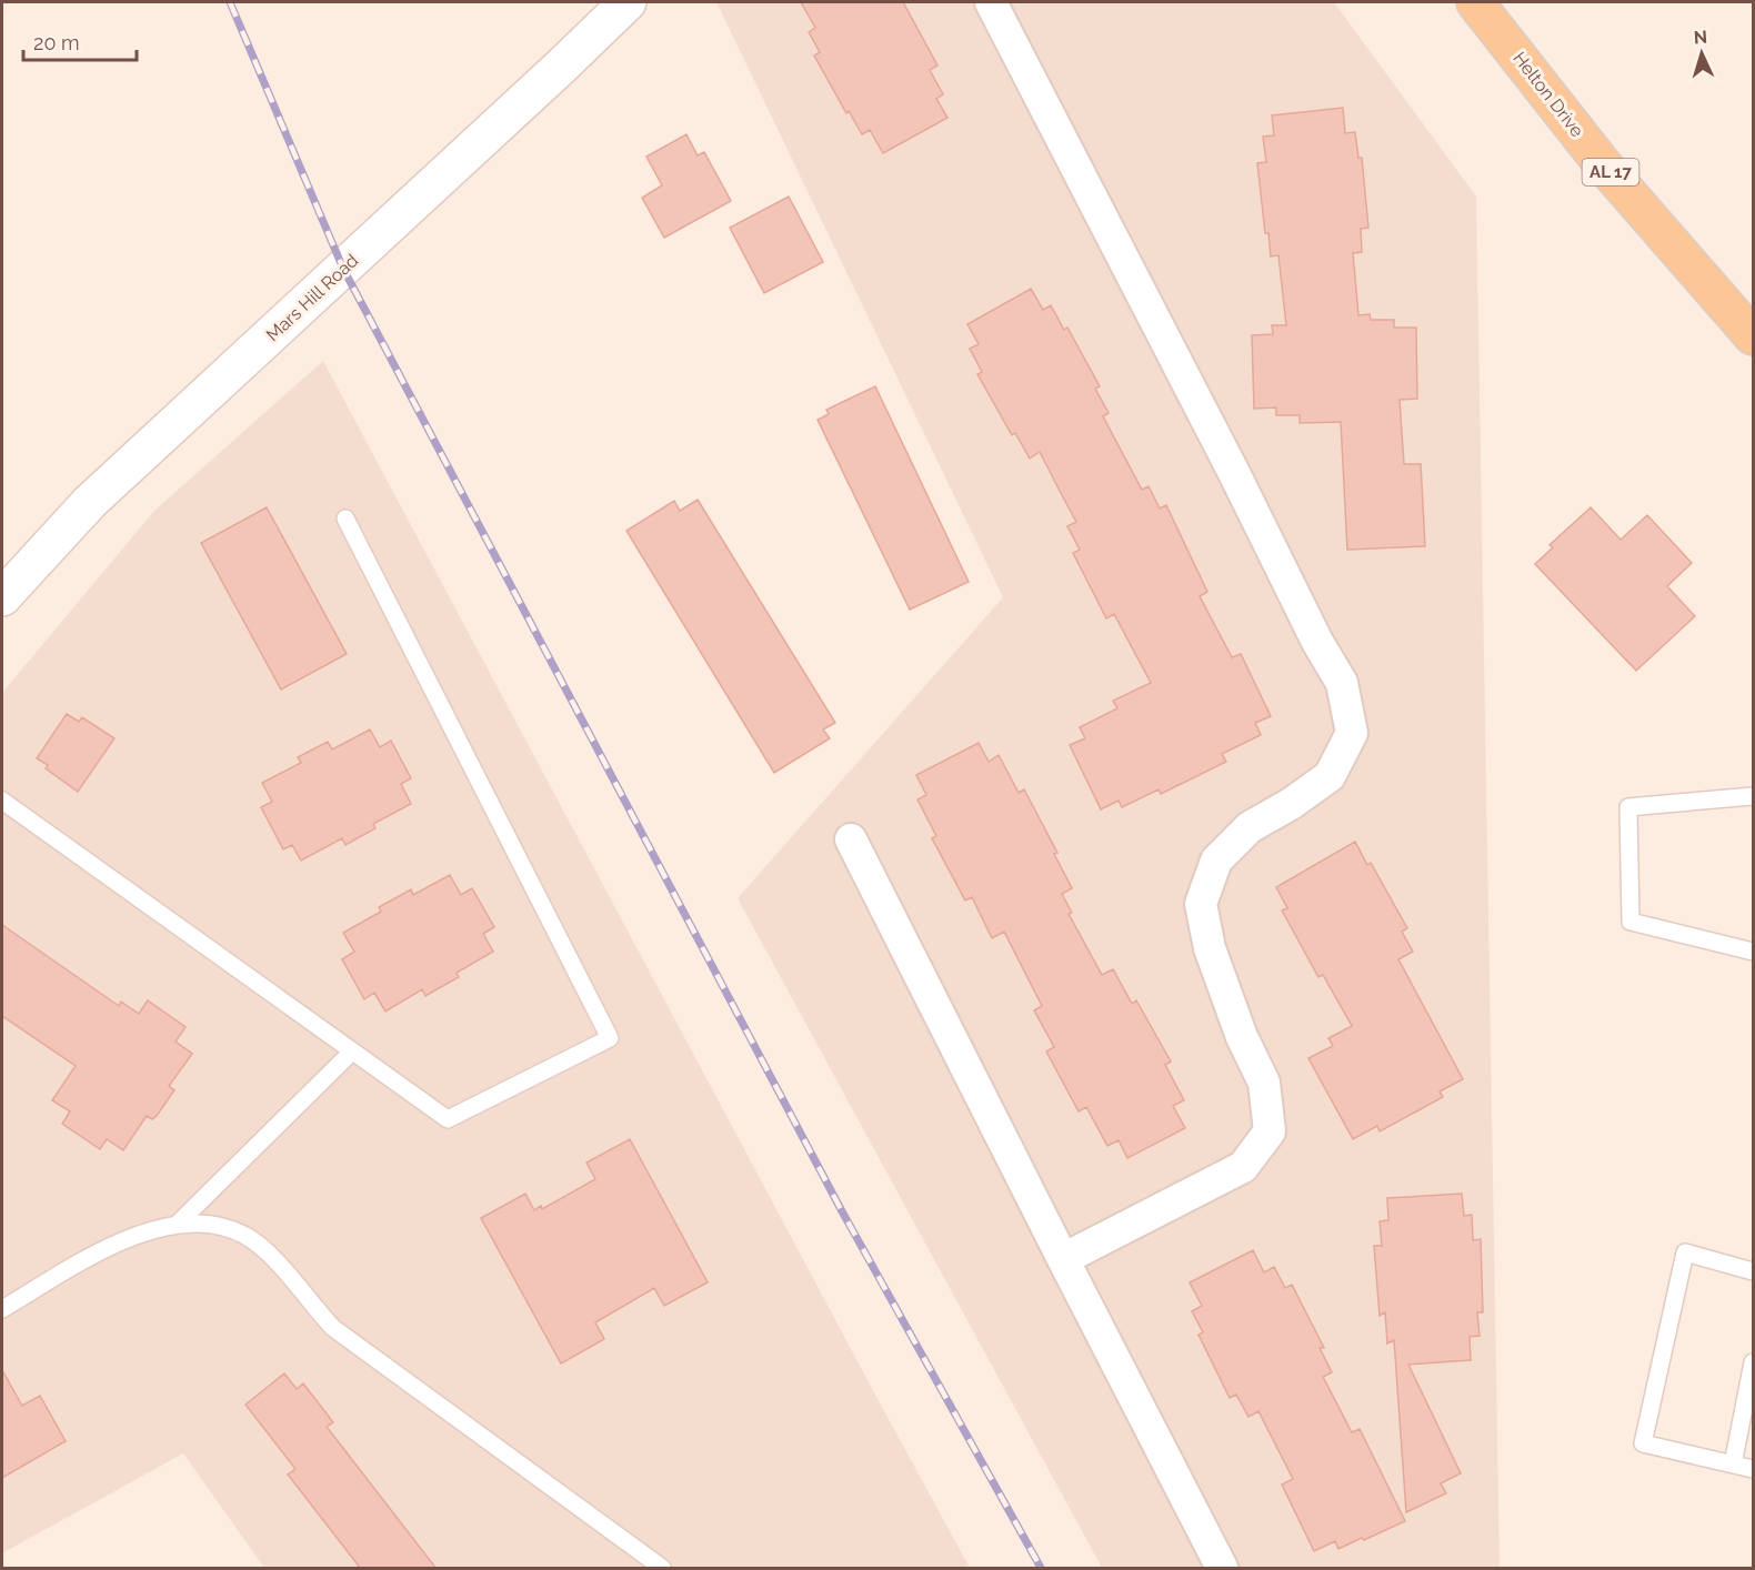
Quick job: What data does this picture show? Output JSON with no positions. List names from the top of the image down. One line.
{"streets":{"main road":["Helton Drive","AL 17"],"street":["Mars Hill Road"]},"scale_bar":"20 m","north":"top"}
